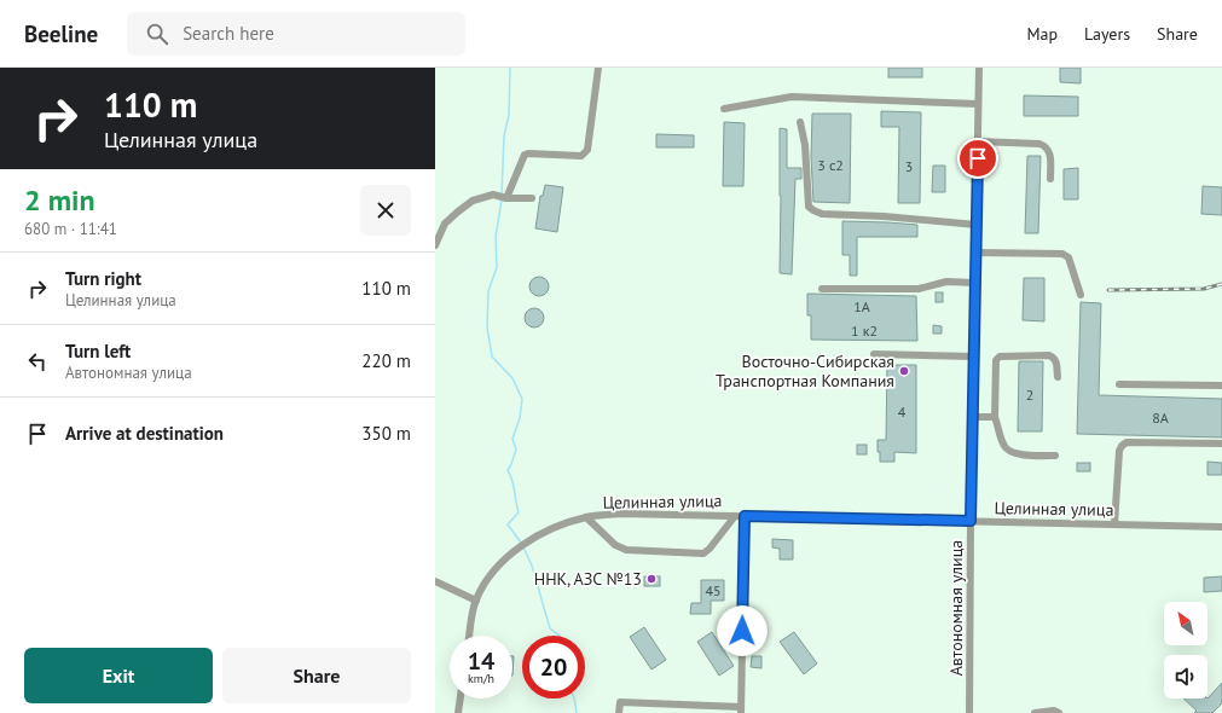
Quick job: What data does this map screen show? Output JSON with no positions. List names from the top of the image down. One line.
{"streets":{"street":["Целинная улица","Автономная улица"]},"crossings":[["Целинная улица","Автономная улица"]],"places":["Восточно-Сибирская Транспортная Компания","ННК, АЗС №13"],"house_numbers":["3 с2","3","1А","1 к2","2","4","8А","45"],"north":"top left","page":{"header":"Beeline","search":"Search here","nav":["Map","Layers","Share"],"turn":["110 m","Целинная улица"],"heading":["2 min","680 m · 11:41"],"list":[{"name":"Turn right","note":"Целинная улица","value":"110 m"},{"name":"Turn left","note":"Автономная улица","value":"220 m"},{"name":"Arrive at destination","value":"350 m"}],"speed":"14 km/h","limit":"20","buttons":["Exit","Share"]}}
